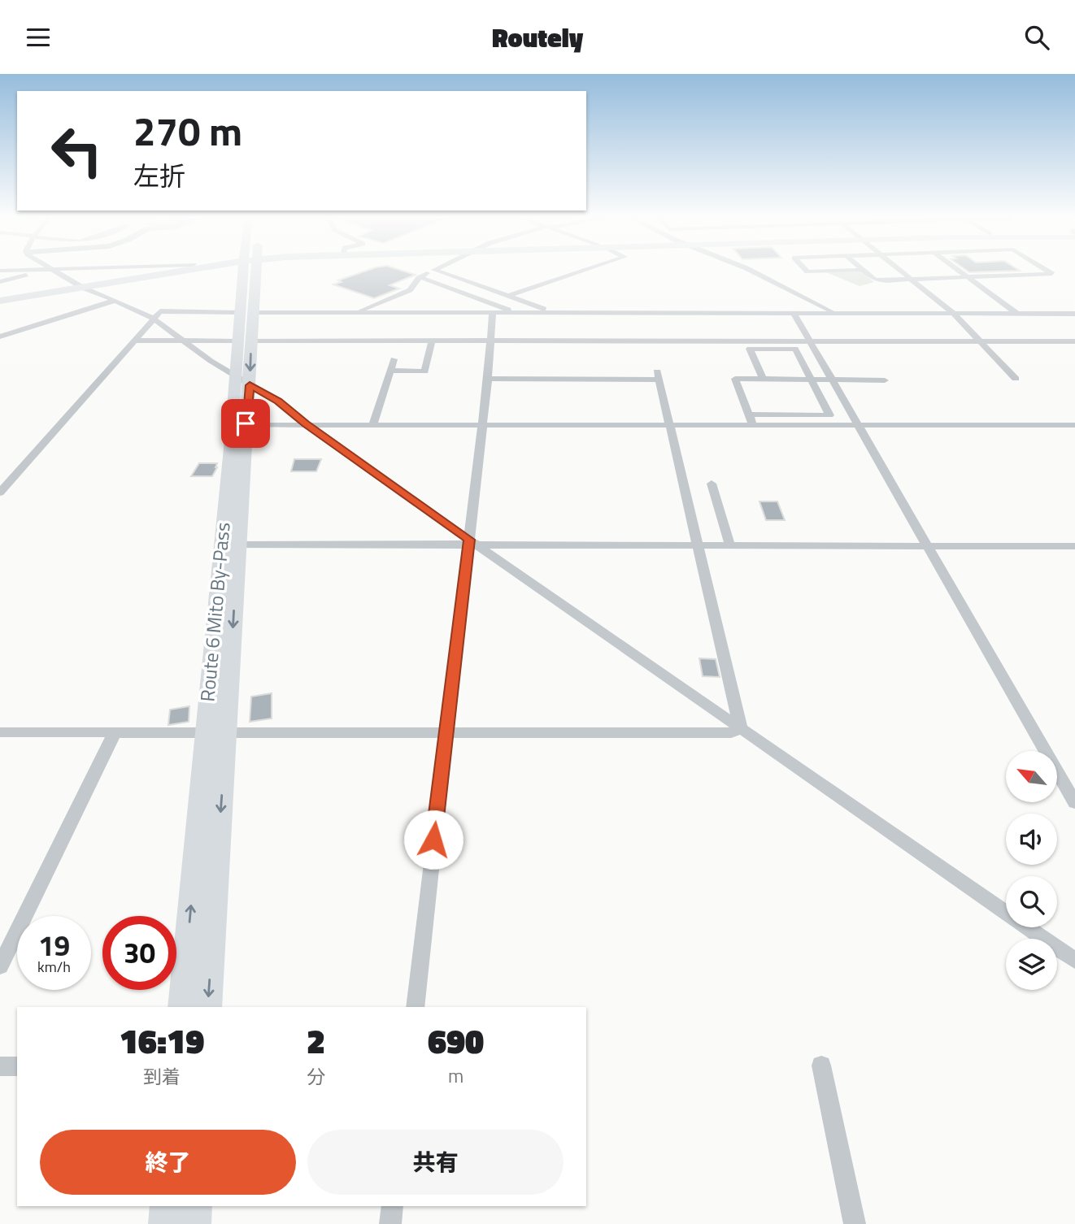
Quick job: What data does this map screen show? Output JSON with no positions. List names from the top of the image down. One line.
{"streets":{"highway":["Route 6 Mito By-Pass"]},"north":"top left","page":{"header":"Routely","turn":["270 m","左折"],"speed":"19 km/h","limit":"30","eta":["16:19","到着","2","分","690","m"],"buttons":["終了","共有"]}}
